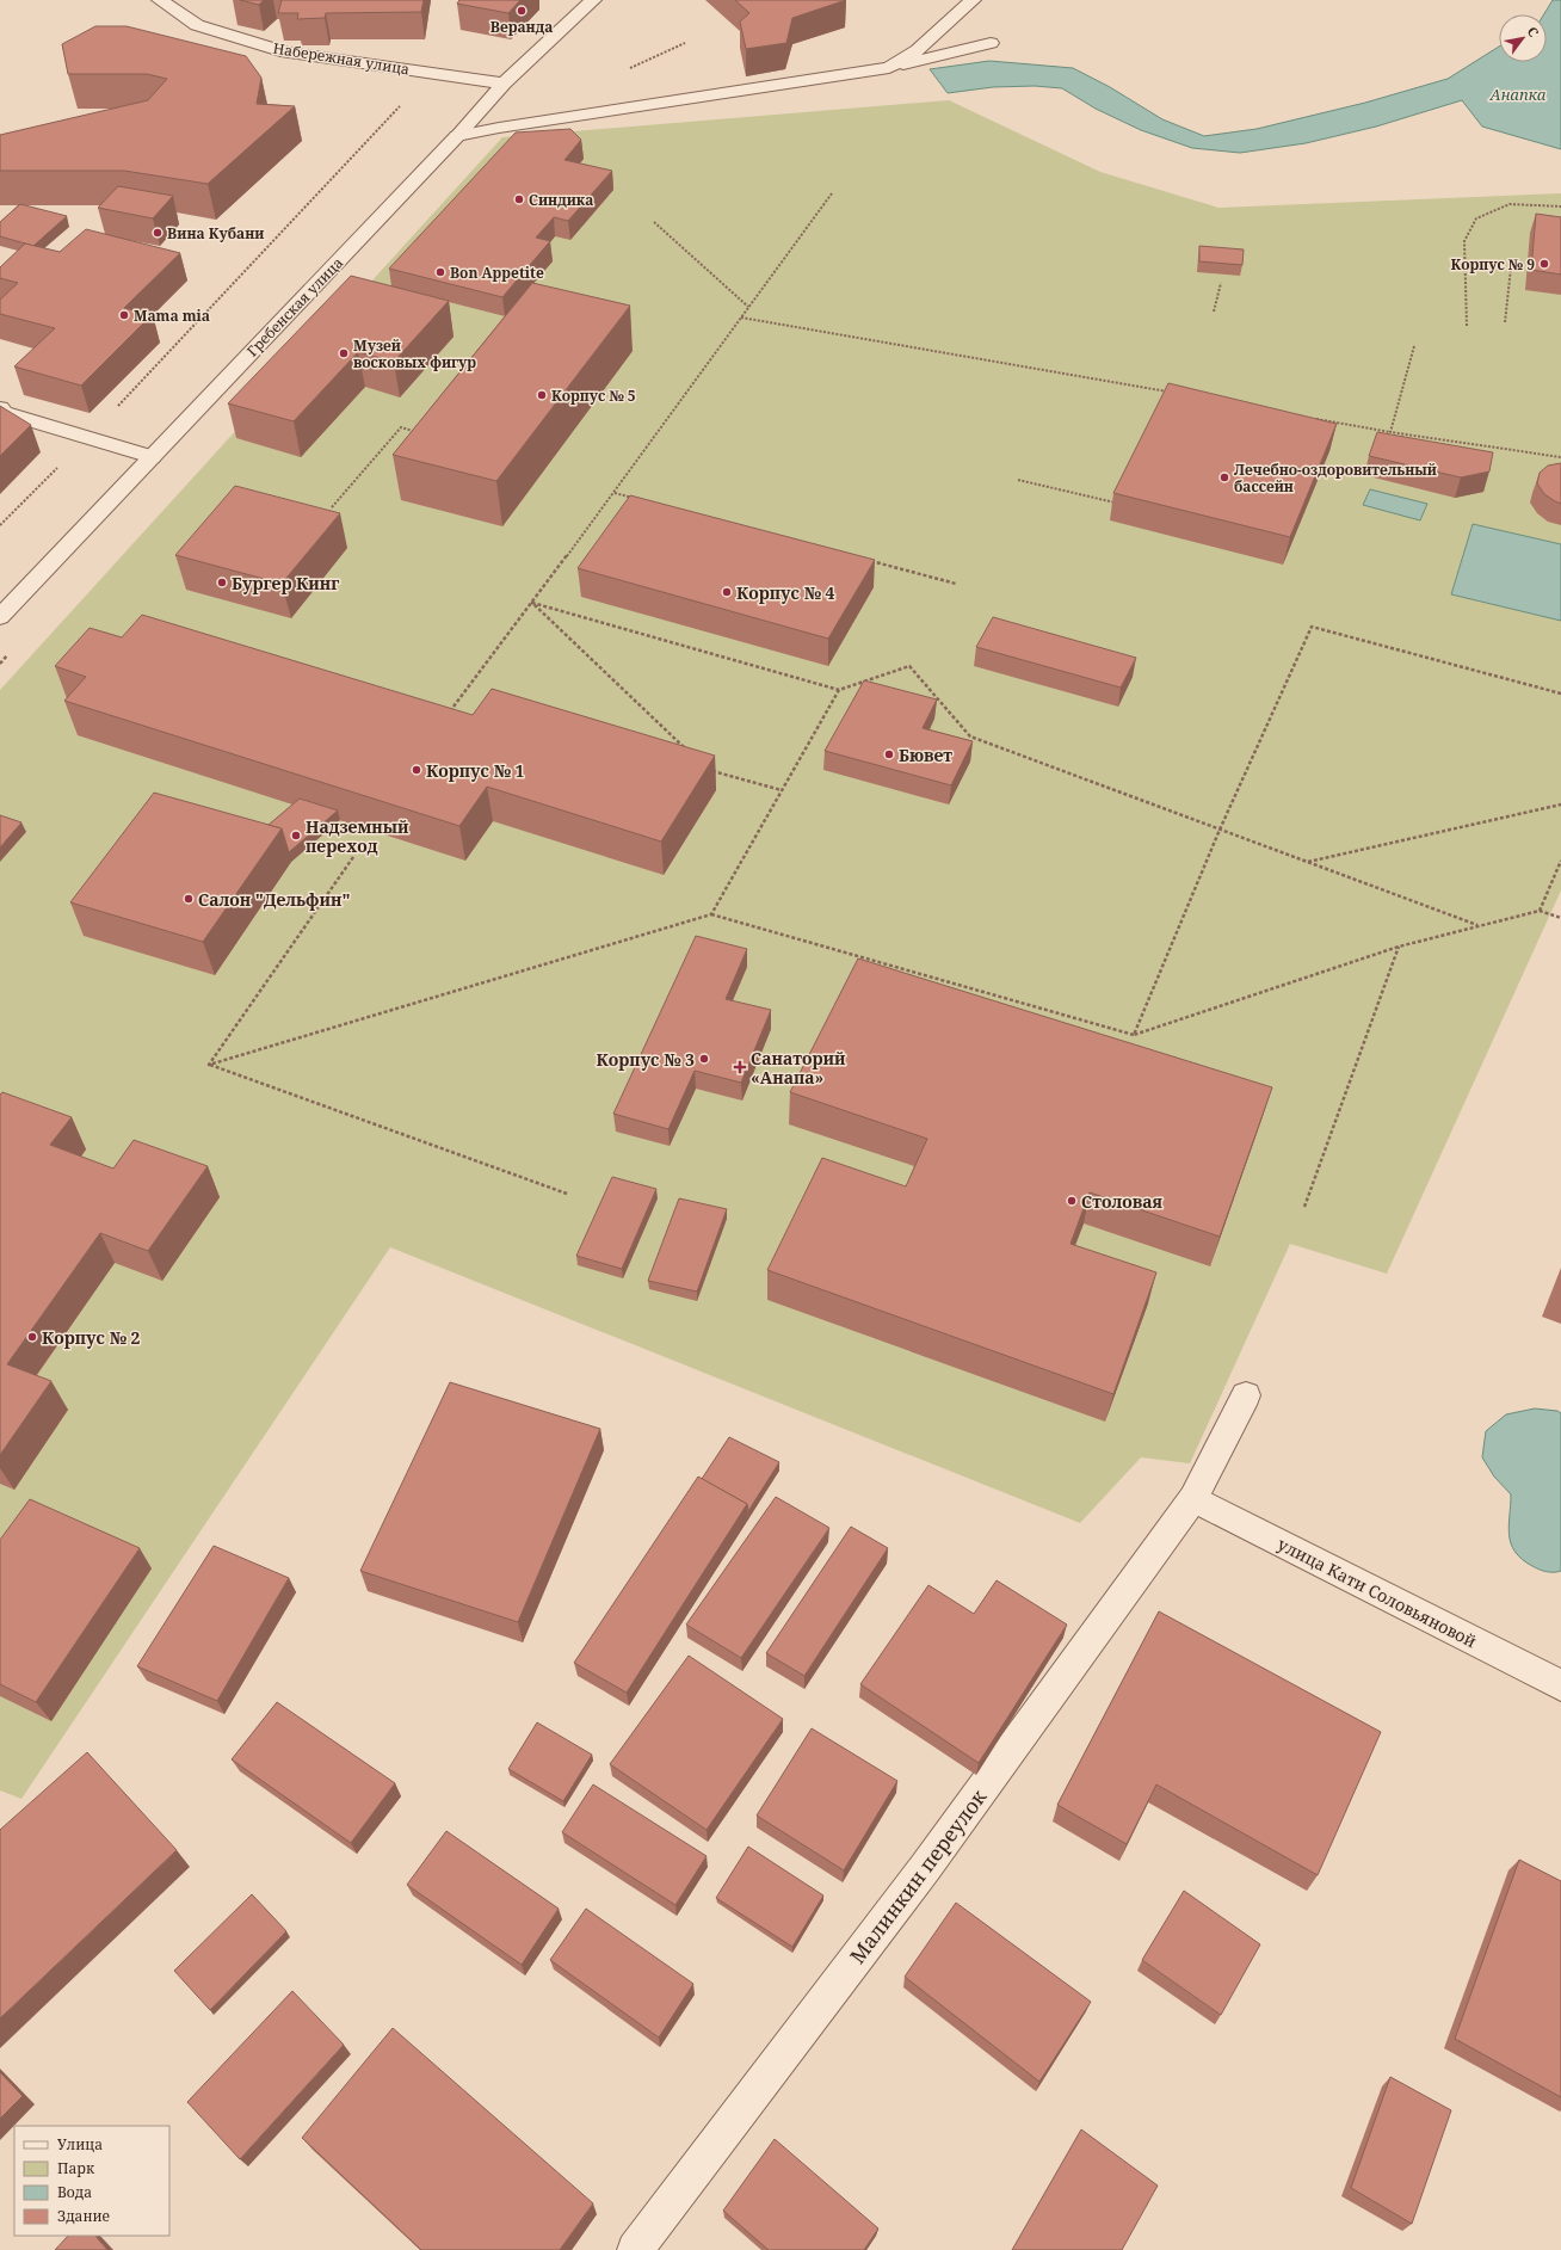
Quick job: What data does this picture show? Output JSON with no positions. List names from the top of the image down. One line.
{"streets":{"street":["Набережная улица","Гребенская улица","улица Кати Соловьяновой","Малинкин переулок"]},"crossings":[["Набережная улица","Гребенская улица"],["улица Кати Соловьяновой","Малинкин переулок"]],"water":["Анапка"],"places":{"other":["Веранда","Синдика","Вина Кубани","Корпус № 9","Bon Appetite","Mama mia","Музей восковых фигур","Корпус № 5","Лечебно-оздоровительный бассейн","Бургер Кинг","Корпус № 4","Бювет","Корпус № 1","Надземный переход","Салон \"Дельфин\"","Корпус № 3","Столовая","Корпус № 2"],"health":["Санаторий «Анапа»"]},"legend":["Улица","Парк","Вода","Здание"],"north":"top right"}
